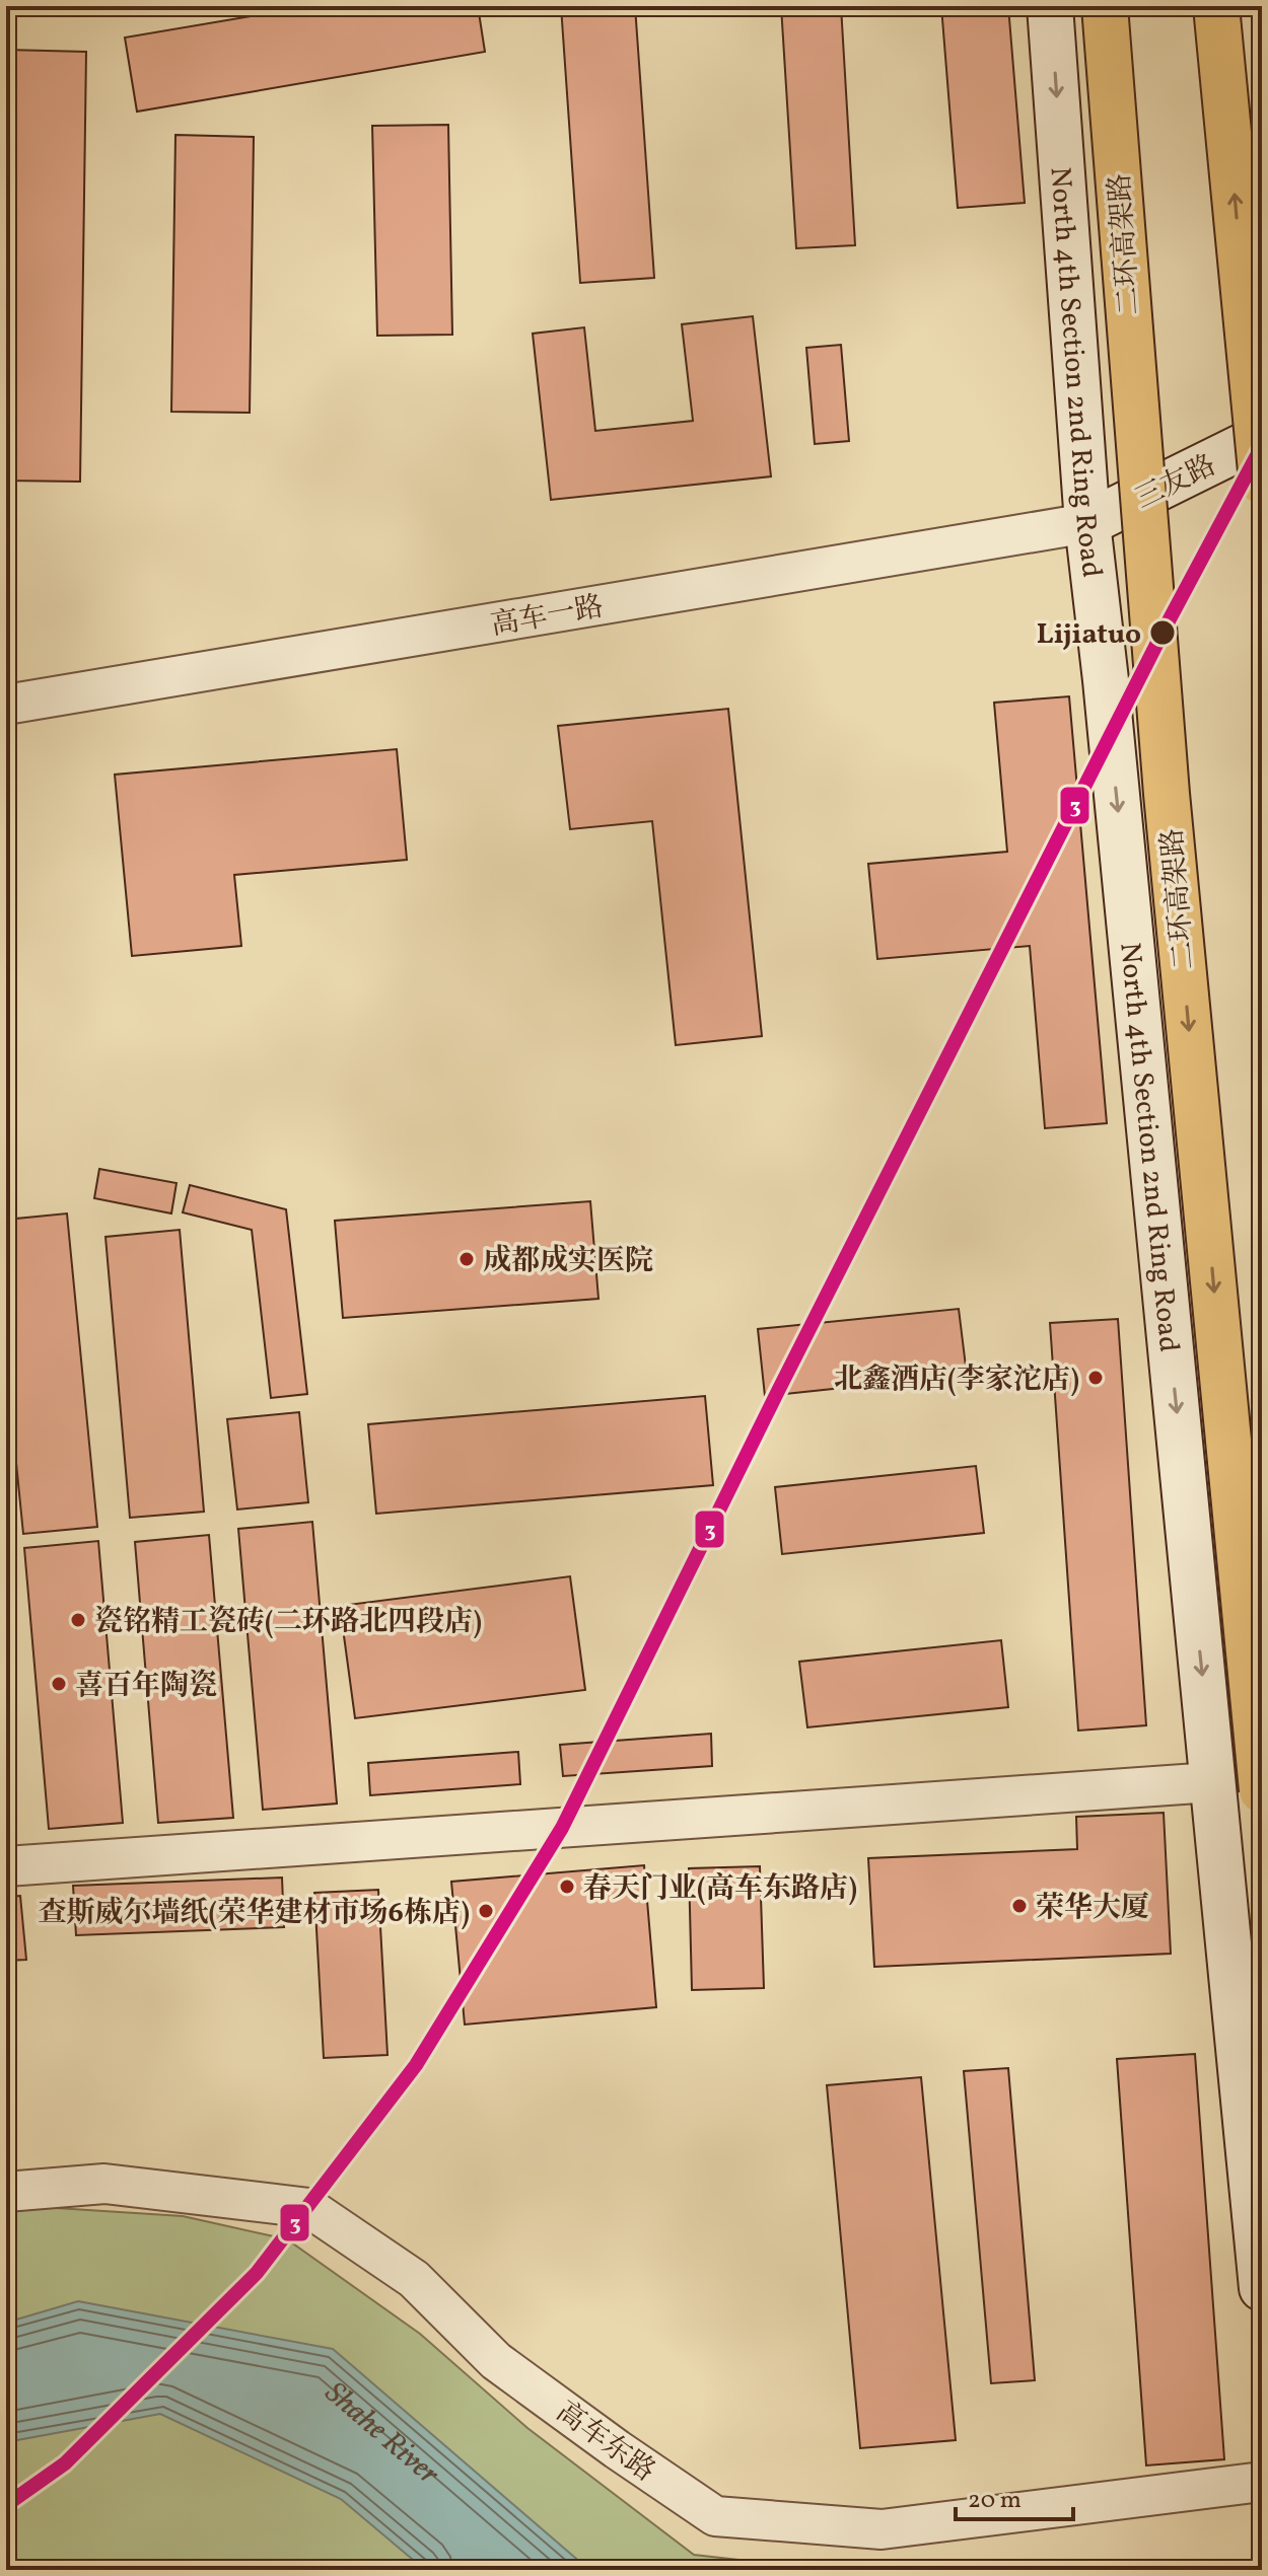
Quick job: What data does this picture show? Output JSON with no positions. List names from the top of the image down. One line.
{"streets":{"highway":["二环高架路"],"main road":["North 4th Section 2nd Ring Road","三友路"],"street":["高车一路","高车东路"]},"crossings":[["North 4th Section 2nd Ring Road","三友路"],["North 4th Section 2nd Ring Road","高车一路"],["三友路","高车一路"]],"one_way":["二环高架路","North 4th Section 2nd Ring Road"],"water":["Shahe River"],"places":["Lijiatuo","成都成实医院","北鑫酒店(李家沱店)","瓷铭精工瓷砖(二环路北四段店)","喜百年陶瓷","春天门业(高车东路店)","荣华大厦","查斯威尔墙纸(荣华建材市场6栋店)"],"lines":["transit line 3"],"scale_bar":"20 m"}
